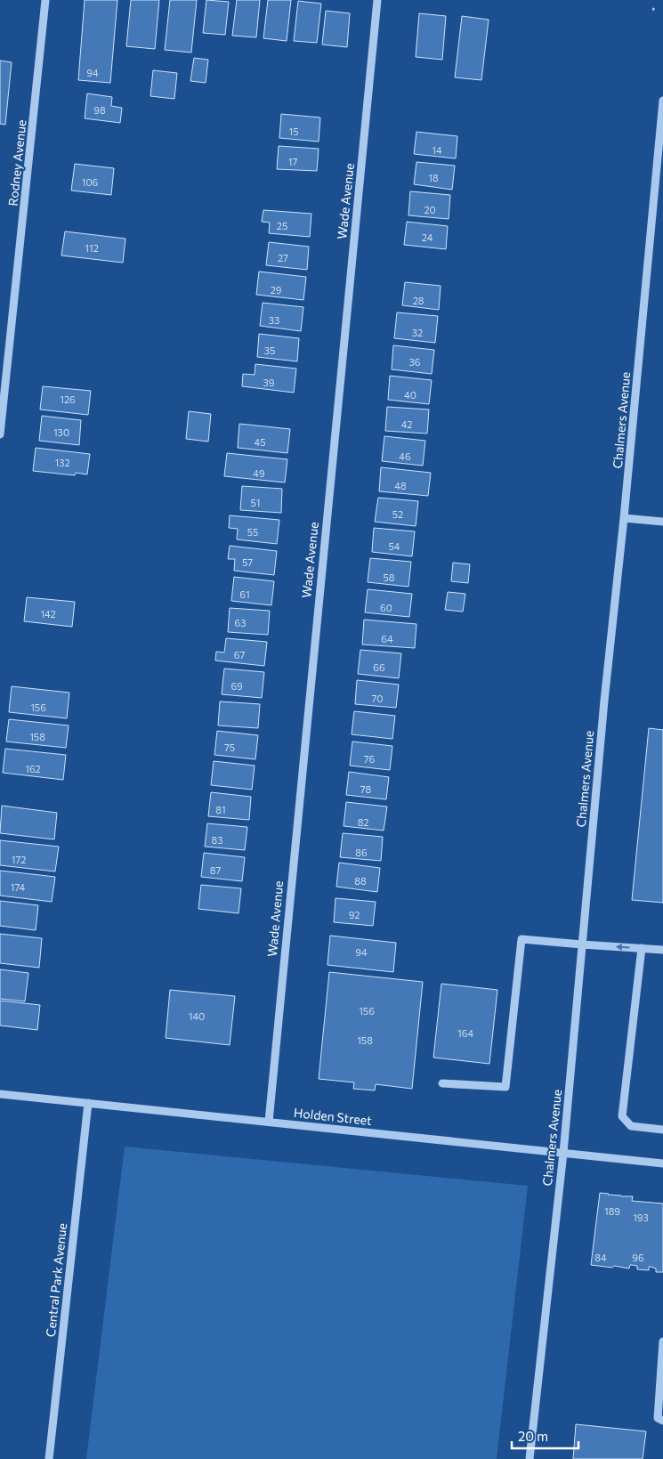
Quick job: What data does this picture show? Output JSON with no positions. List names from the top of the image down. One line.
{"streets":{"street":["Rodney Avenue","Wade Avenue","Chalmers Avenue","Holden Street","Central Park Avenue"]},"crossings":[["Wade Avenue","Holden Street"],["Chalmers Avenue","Holden Street"],["Holden Street","Central Park Avenue"]],"house_numbers":["94","98","15","14","17","18","106","20","25","24","112","27","29","28","33","32","35","36","39","40","126","42","130","45","46","132","49","48","51","52","55","54","57","58","61","60","142","63","64","67","66","69","70","156","158","75","76","162","78","81","82","83","86","172","87","88","174","92","94","156","140","164","158","189","193","84","96"],"scale_bar":"20 m"}
